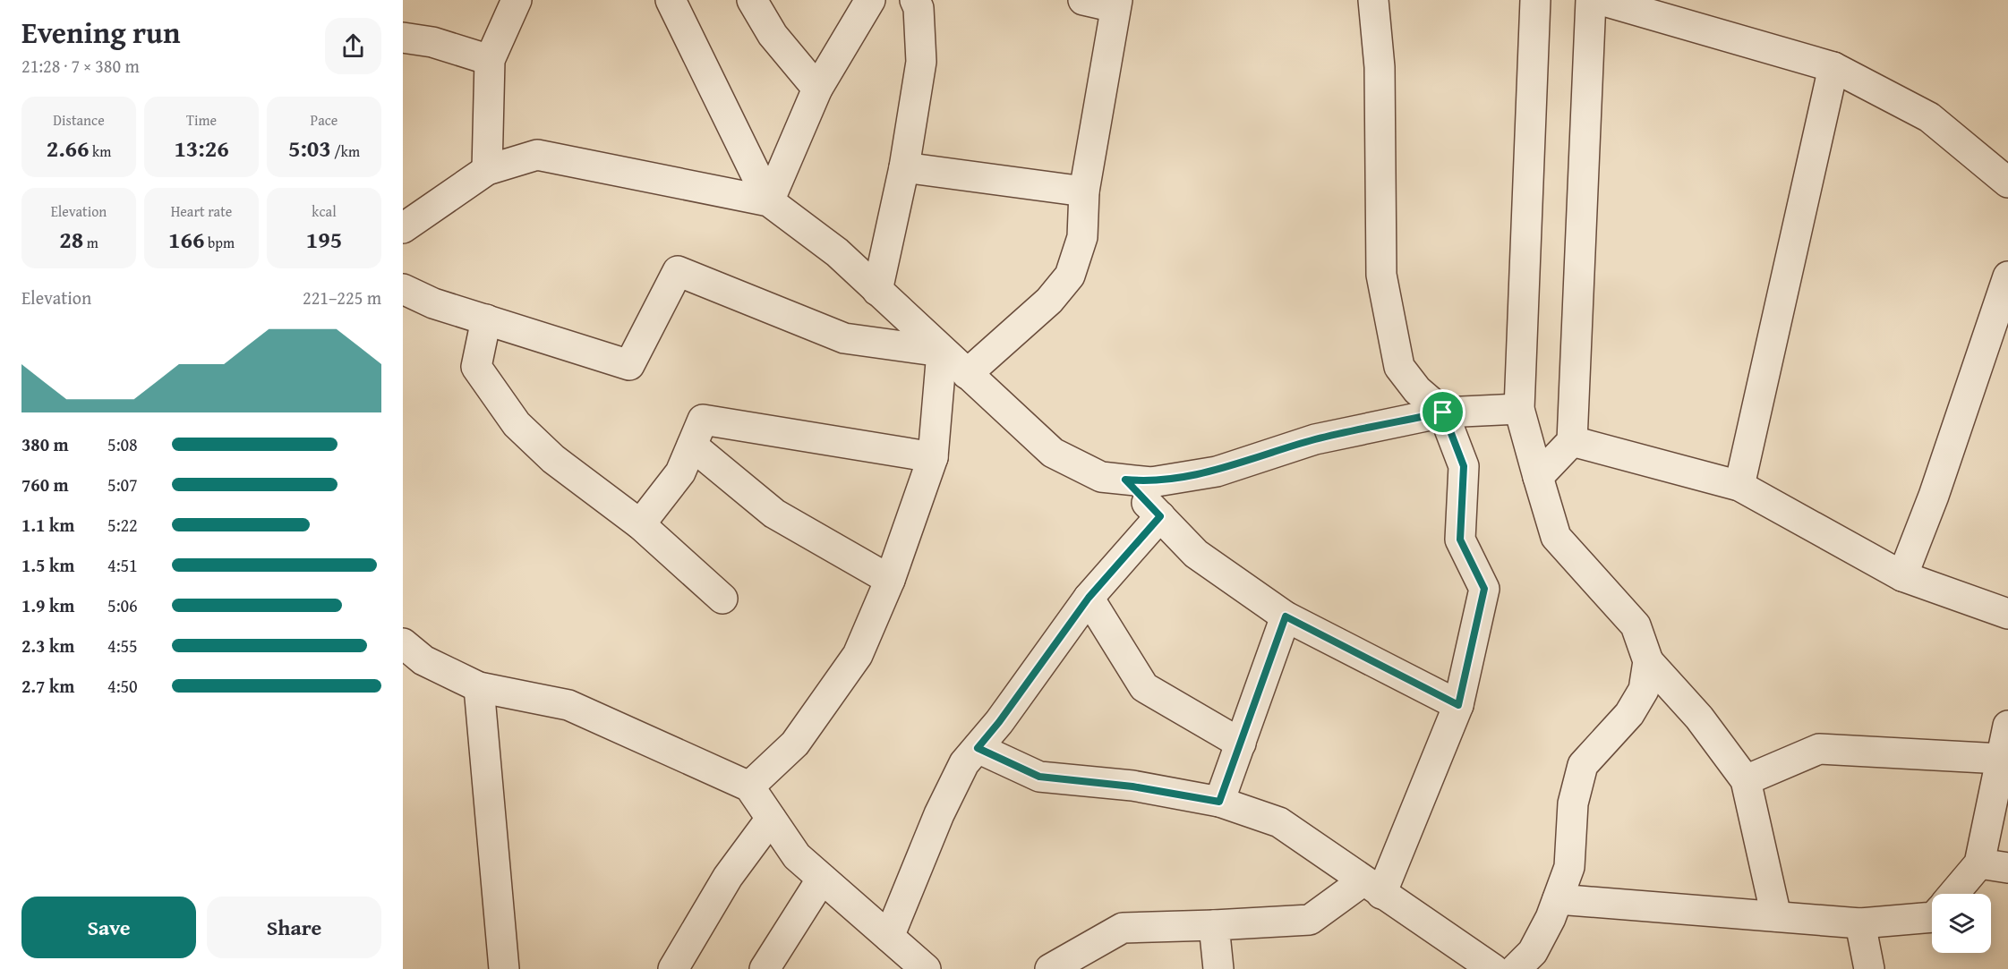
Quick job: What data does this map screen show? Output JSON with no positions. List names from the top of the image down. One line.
{"page":{"heading":["Evening run","21:28 · 7 × 380 m"],"stats":[["Distance","2.66 km"],["Time","13:26"],["Pace","5:03 /km"],["Elevation","28 m"],["Heart rate","166 bpm"],["kcal","195"]],"chart":["Elevation","221–225 m"],"list":[{"name":"380 m","note":"5:08"},{"name":"760 m","note":"5:07"},{"name":"1.1 km","note":"5:22"},{"name":"1.5 km","note":"4:51"},{"name":"1.9 km","note":"5:06"},{"name":"2.3 km","note":"4:55"},{"name":"2.7 km","note":"4:50"}],"buttons":["Save","Share"]}}
